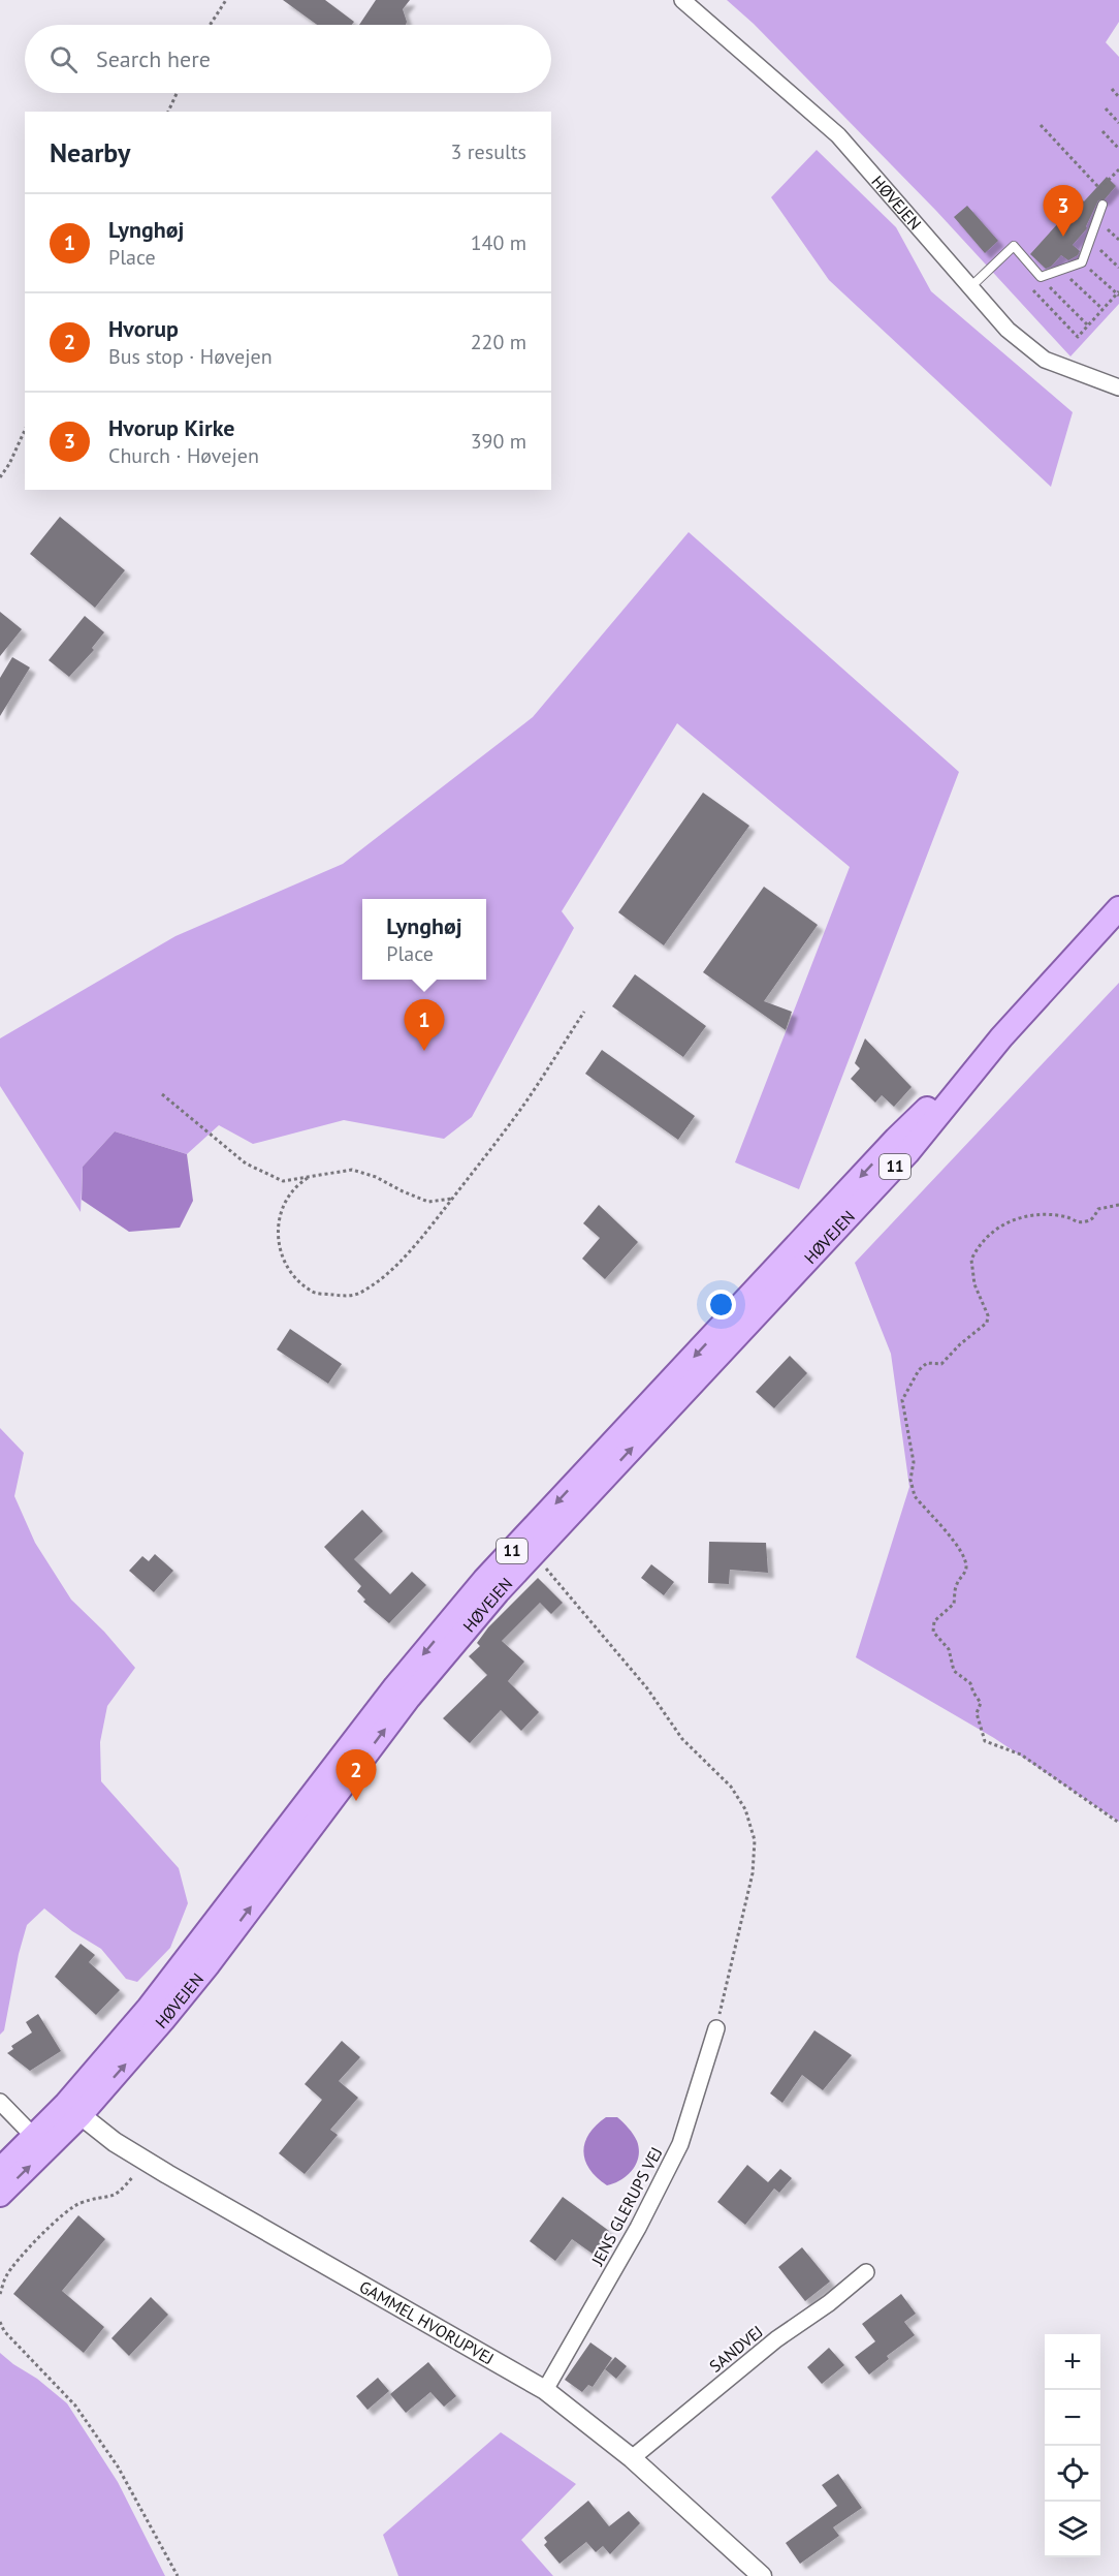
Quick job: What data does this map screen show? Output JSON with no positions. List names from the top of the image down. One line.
{"streets":{"main road":["HØVEJEN","11"],"street":["JENS GLERUPS VEJ","GAMMEL HVORUPVEJ","SANDVEJ"]},"crossings":[["HØVEJEN","GAMMEL HVORUPVEJ"],["JENS GLERUPS VEJ","GAMMEL HVORUPVEJ"],["GAMMEL HVORUPVEJ","SANDVEJ"]],"page":{"search":"Search here","heading":["Nearby","3 results"],"pins":["3","1","2"],"list":[{"mark":"1","name":"Lynghøj","note":"Place","value":"140 m"},{"mark":"2","name":"Hvorup","note":"Bus stop · Høvejen","value":"220 m"},{"mark":"3","name":"Hvorup Kirke","note":"Church · Høvejen","value":"390 m"}],"popup":["Lynghøj","Place"],"map_buttons":["+","−"]}}
